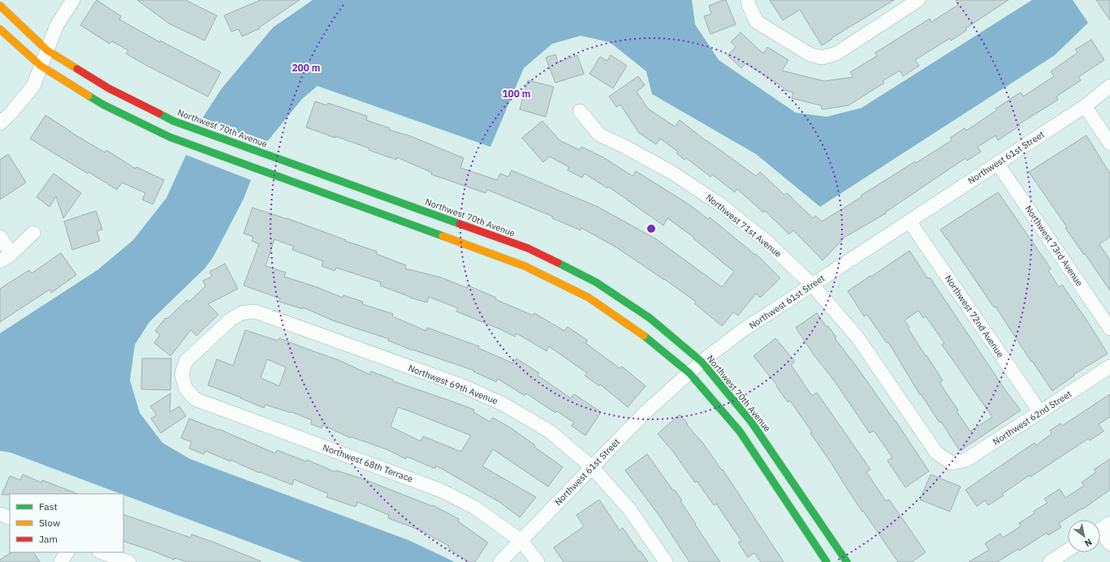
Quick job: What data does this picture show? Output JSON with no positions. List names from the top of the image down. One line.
{"streets":{"street":["Northwest 70th Avenue","Northwest 61st Street","Northwest 71st Avenue","Northwest 73rd Avenue","Northwest 72nd Avenue","Northwest 69th Avenue","Northwest 62nd Street","Northwest 68th Terrace"]},"crossings":[["Northwest 70th Avenue","Northwest 61st Street"],["Northwest 61st Street","Northwest 71st Avenue"],["Northwest 61st Street","Northwest 73rd Avenue"],["Northwest 61st Street","Northwest 72nd Avenue"],["Northwest 61st Street","Northwest 69th Avenue"],["Northwest 61st Street","Northwest 68th Terrace"],["Northwest 71st Avenue","Northwest 62nd Street"],["Northwest 72nd Avenue","Northwest 62nd Street"],["Northwest 69th Avenue","Northwest 68th Terrace"]],"legend":["Fast","Slow","Jam"],"north":"bottom right","rings":["200 m","100 m"]}
